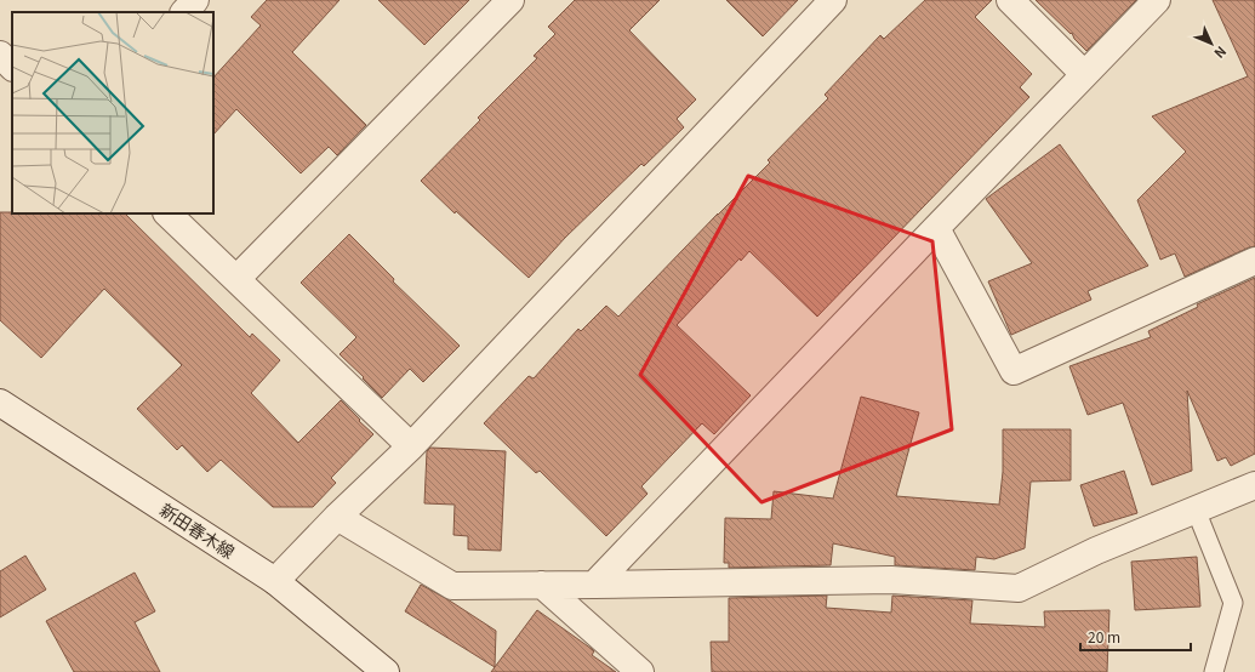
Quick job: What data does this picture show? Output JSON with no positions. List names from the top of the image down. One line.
{"streets":{"street":["新田春木線"]},"scale_bar":"20 m","north":"bottom right"}
